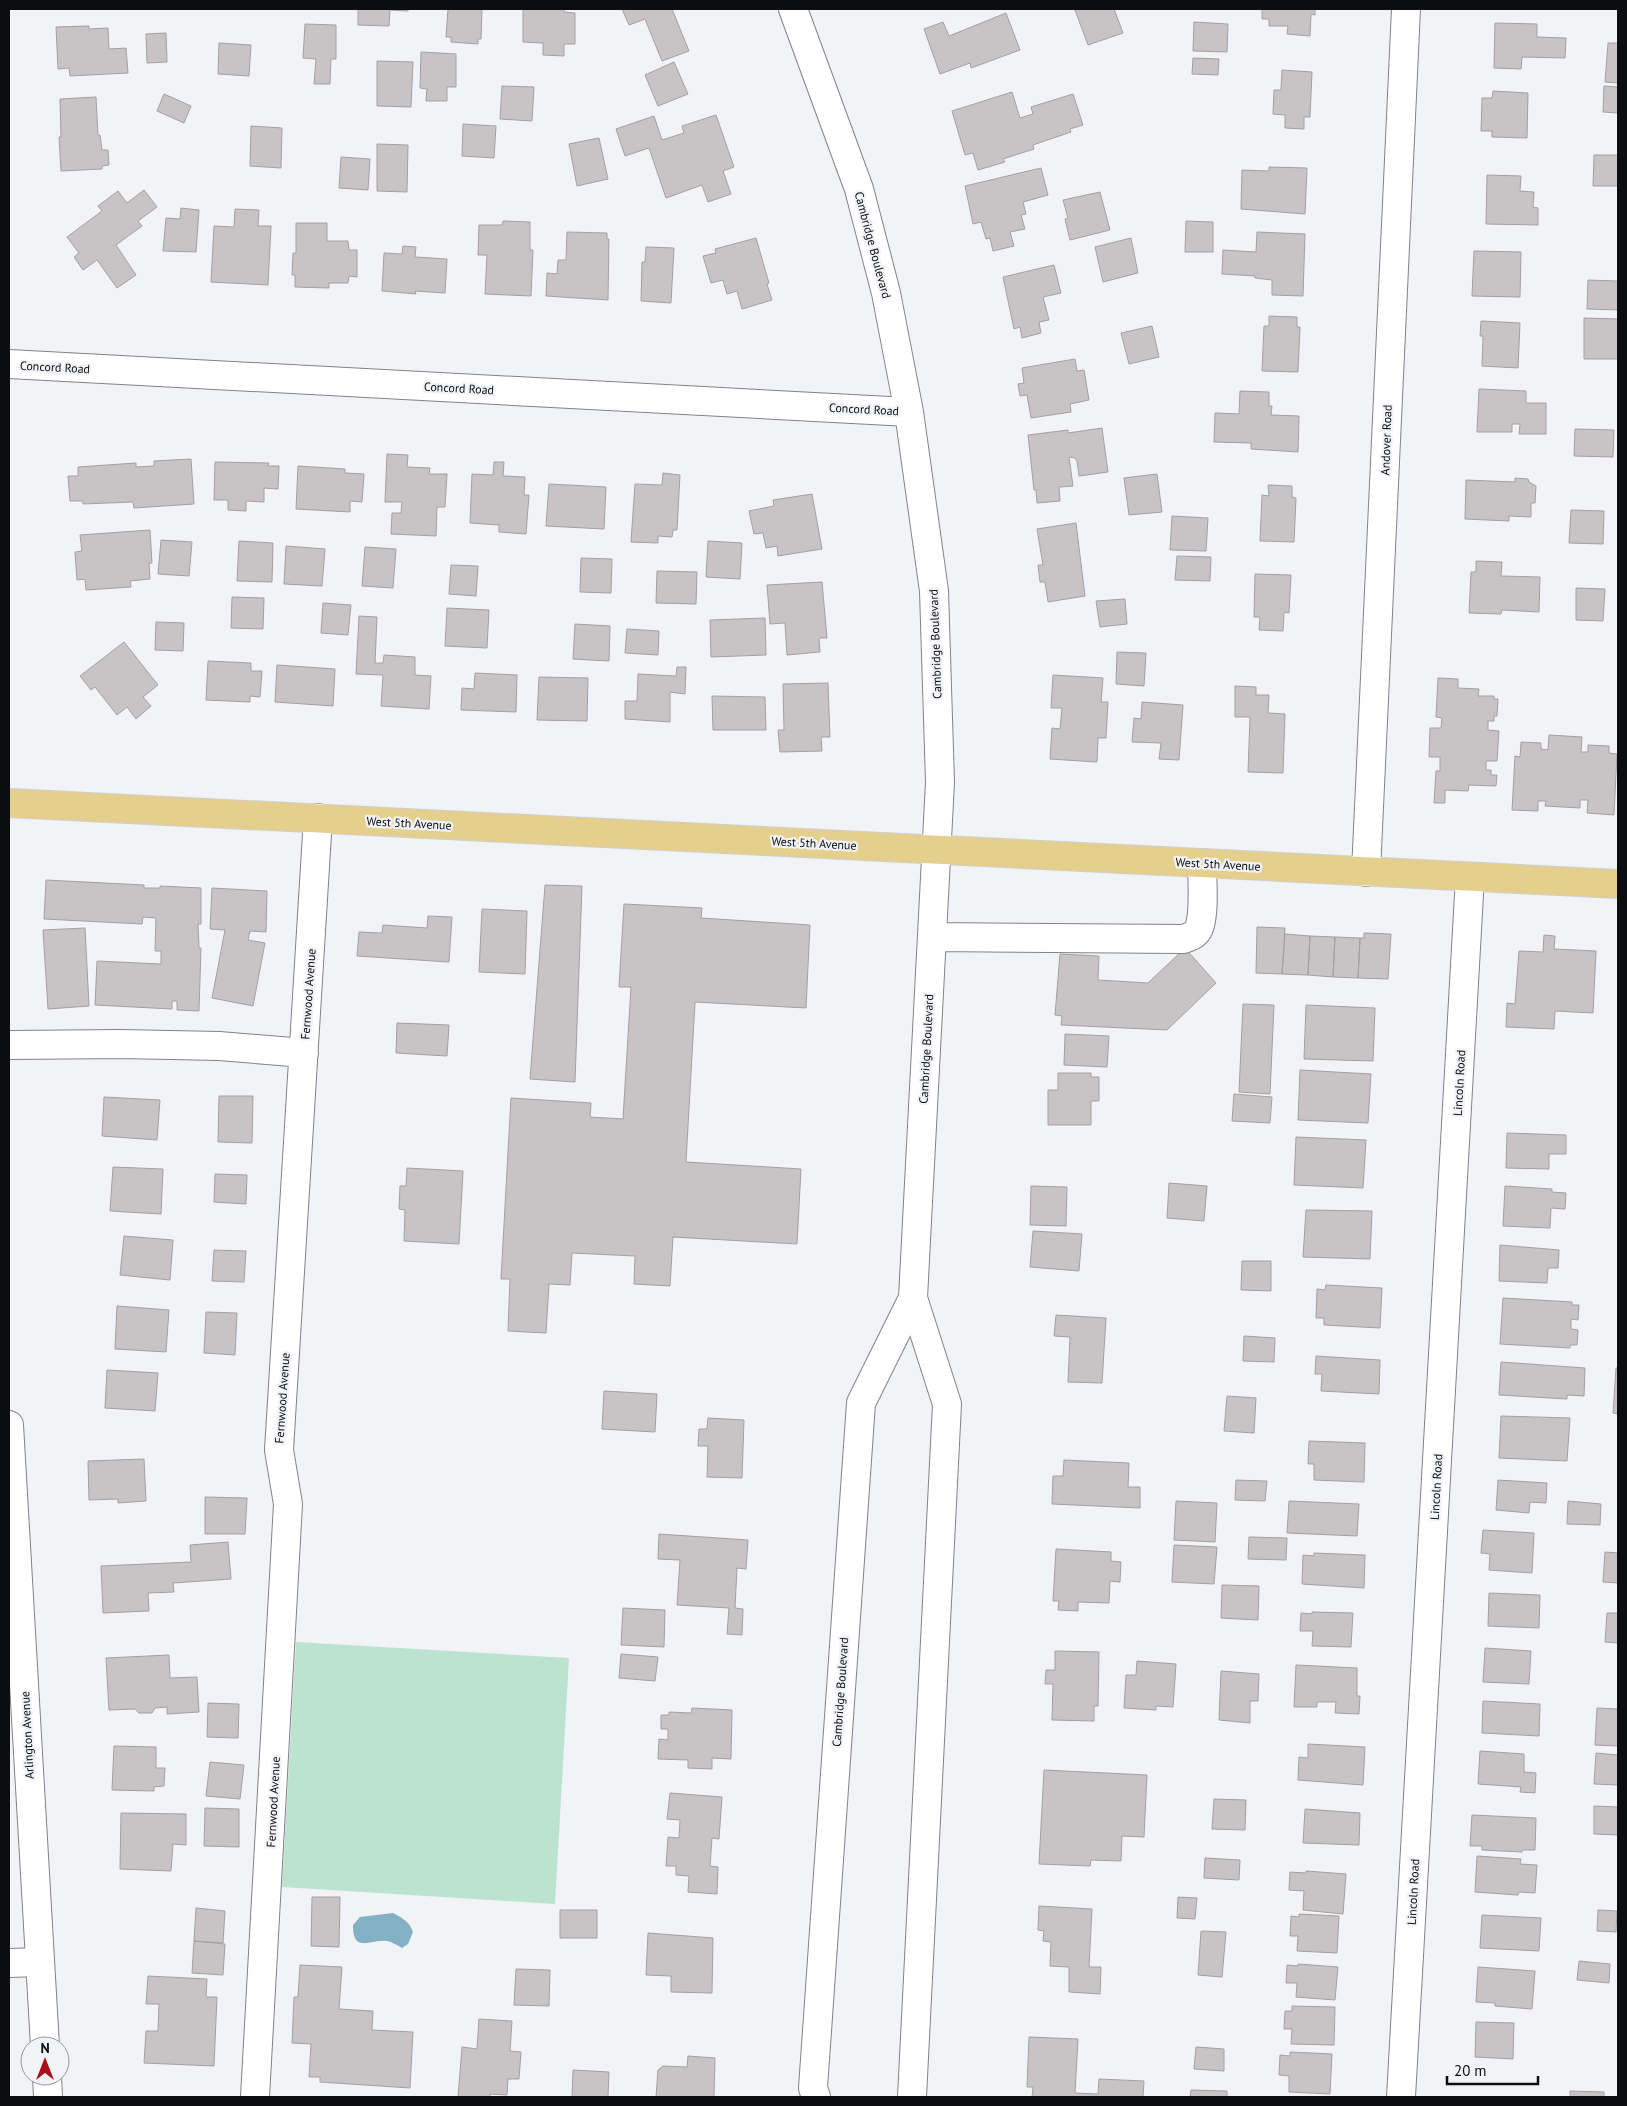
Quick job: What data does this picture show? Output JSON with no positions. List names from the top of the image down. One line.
{"streets":{"main road":["West 5th Avenue"],"street":["Cambridge Boulevard","Concord Road","Andover Road","Fernwood Avenue","Lincoln Road","Arlington Avenue"]},"crossings":[["Cambridge Boulevard","Concord Road"],["Cambridge Boulevard","West 5th Avenue"],["Andover Road","West 5th Avenue"],["West 5th Avenue","Fernwood Avenue"],["West 5th Avenue","Lincoln Road"]],"scale_bar":"20 m","north":"top"}
